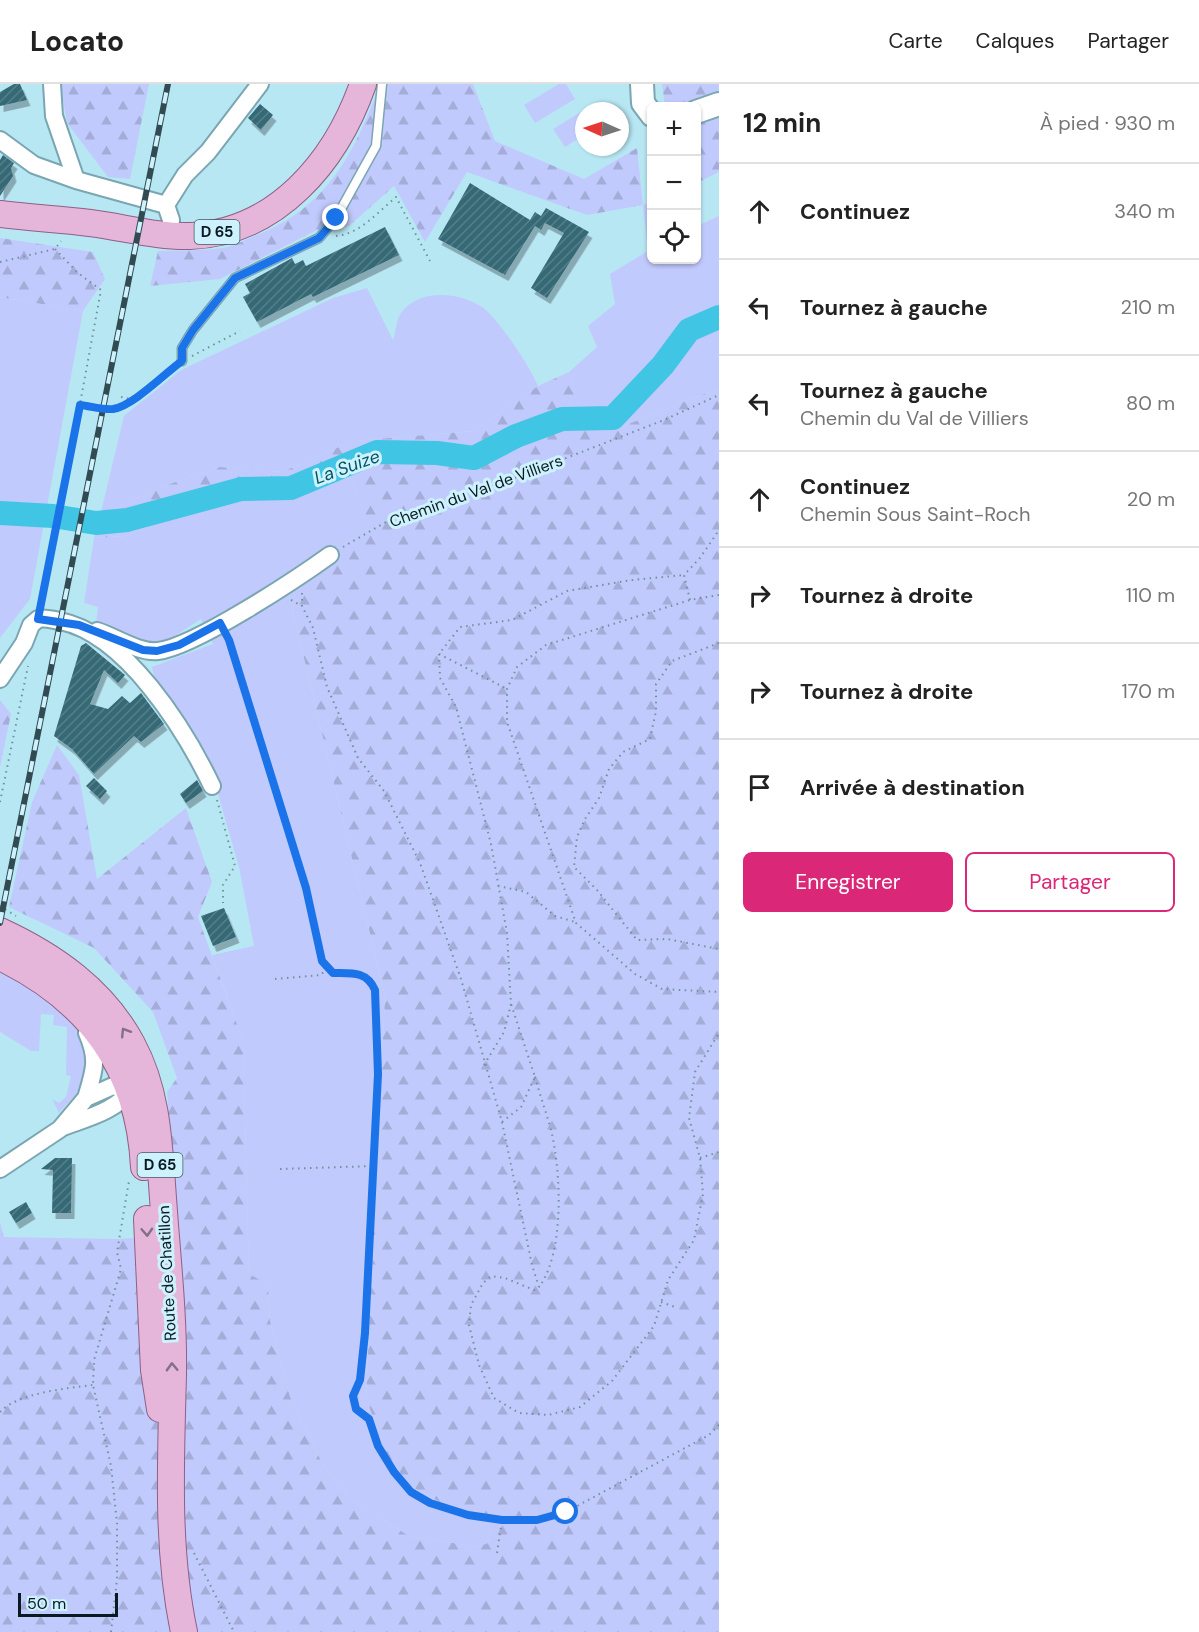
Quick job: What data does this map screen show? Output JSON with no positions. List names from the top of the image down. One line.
{"streets":{"main road":["D 65","Route de Chatillon"],"path":["Chemin du Val de Villiers"]},"water":["La Suize"],"scale_bar":"50 m","north":"left","page":{"header":"Locato","nav":["Carte","Calques","Partager"],"heading":["12 min","À pied · 930 m"],"map_buttons":["+","−"],"list":[["Continuez","340 m"],["Tournez à gauche","210 m"],["Tournez à gauche","Chemin du Val de Villiers","80 m"],["Continuez","Chemin Sous Saint-Roch","20 m"],["Tournez à droite","110 m"],["Tournez à droite","170 m"],"Arrivée à destination"],"buttons":["Enregistrer","Partager"],"scale":"50 m"}}
